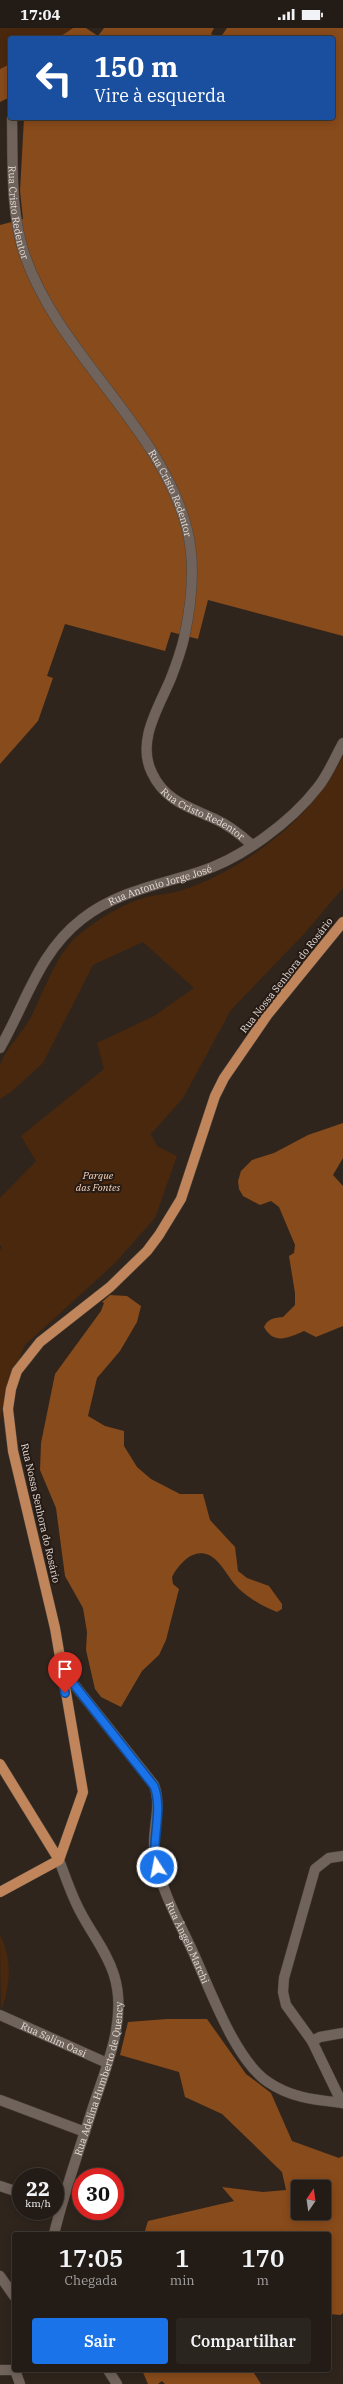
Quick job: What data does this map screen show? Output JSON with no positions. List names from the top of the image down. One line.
{"streets":{"main road":["Rua Nossa Senhora do Rosário"],"street":["Rua Cristo Redentor","Rua Antonio Jorge José","Rua Ângelo Marchi","Rua Salim Oasi","Rua Adelina Humberto de Quency"]},"crossings":[["Rua Cristo Redentor","Rua Antonio Jorge José"],["Rua Nossa Senhora do Rosário","Rua Ângelo Marchi"],["Rua Nossa Senhora do Rosário","Rua Adelina Humberto de Quency"],["Rua Salim Oasi","Rua Adelina Humberto de Quency"]],"parks":["Parque das Fontes"],"north":"top","page":{"status":"17:04","turn":["150 m","Vire à esquerda"],"speed":"22 km/h","limit":"30","eta":["17:05","Chegada","1","min","170","m"],"buttons":["Sair","Compartilhar"]}}
